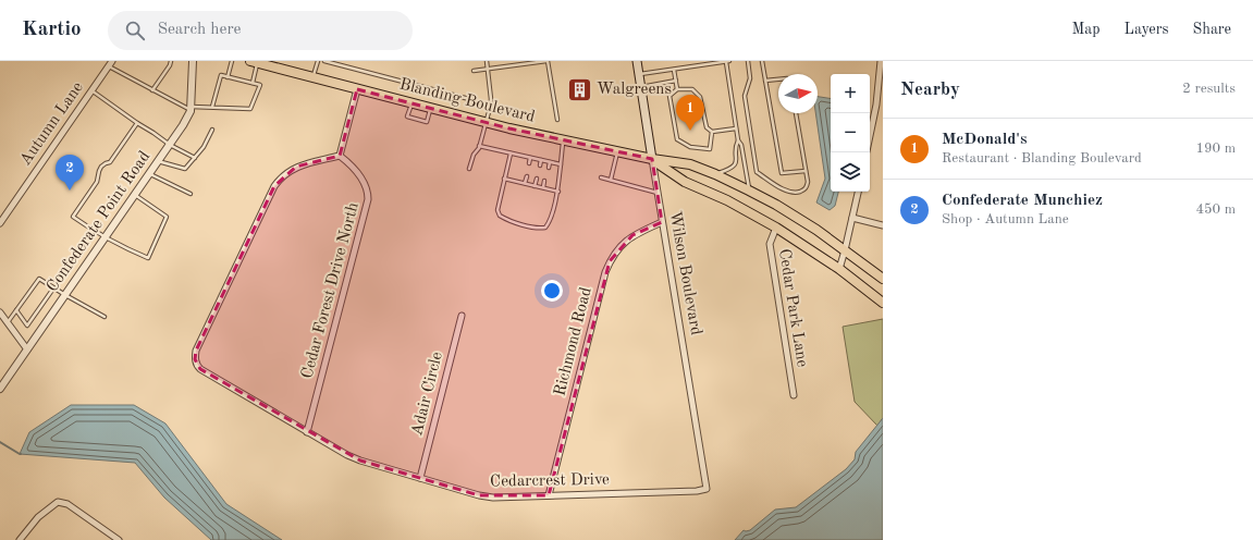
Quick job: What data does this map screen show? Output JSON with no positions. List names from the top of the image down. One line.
{"streets":{"main road":["Blanding Boulevard","Wilson Boulevard"],"street":["Autumn Lane","Confederate Point Road","Cedar Forest Drive North","Cedar Park Lane","Richmond Road","Adair Circle","Cedarcrest Drive"]},"crossings":[["Blanding Boulevard","Wilson Boulevard"],["Blanding Boulevard","Cedar Park Lane"],["Wilson Boulevard","Richmond Road"],["Wilson Boulevard","Cedarcrest Drive"],["Cedar Forest Drive North","Cedarcrest Drive"],["Richmond Road","Cedarcrest Drive"],["Adair Circle","Cedarcrest Drive"]],"places":{"building":["Walgreens"]},"north":"right","page":{"header":"Kartio","search":"Search here","nav":["Map","Layers","Share"],"heading":["Nearby","2 results"],"map_buttons":["+","−"],"pins":["1","2"],"list":[{"mark":"1","name":"McDonald's","note":"Restaurant · Blanding Boulevard","value":"190 m"},{"mark":"2","name":"Confederate Munchiez","note":"Shop · Autumn Lane","value":"450 m"}]}}
